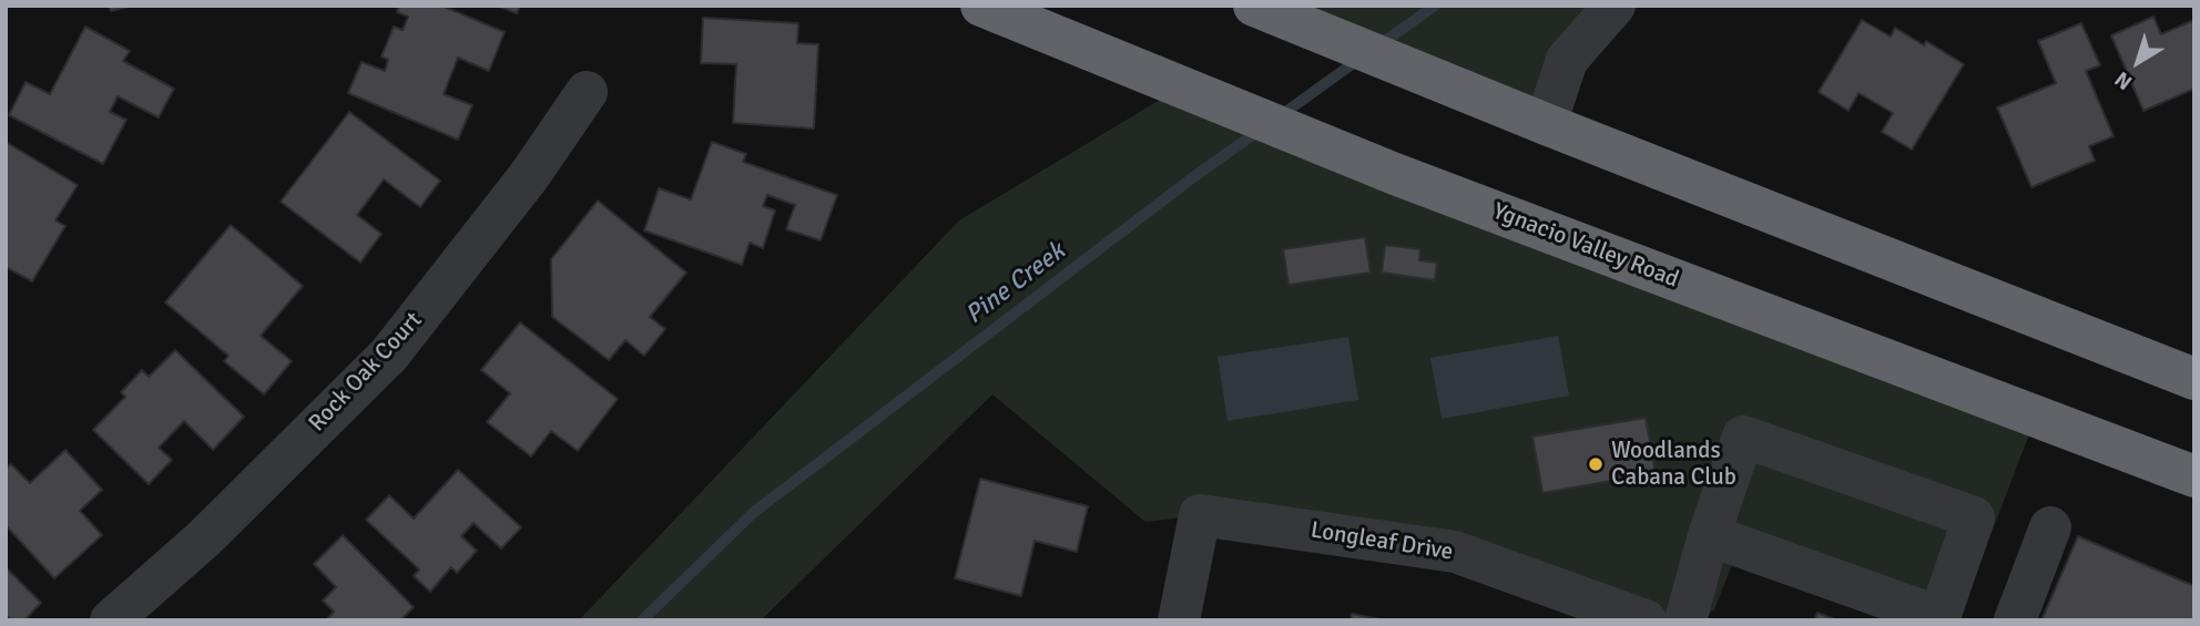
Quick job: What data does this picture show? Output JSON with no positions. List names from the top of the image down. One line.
{"streets":{"highway":["Ygnacio Valley Road"],"street":["Rock Oak Court","Longleaf Drive"]},"water":["Pine Creek"],"places":["Woodlands Cabana Club"],"north":"bottom left"}
